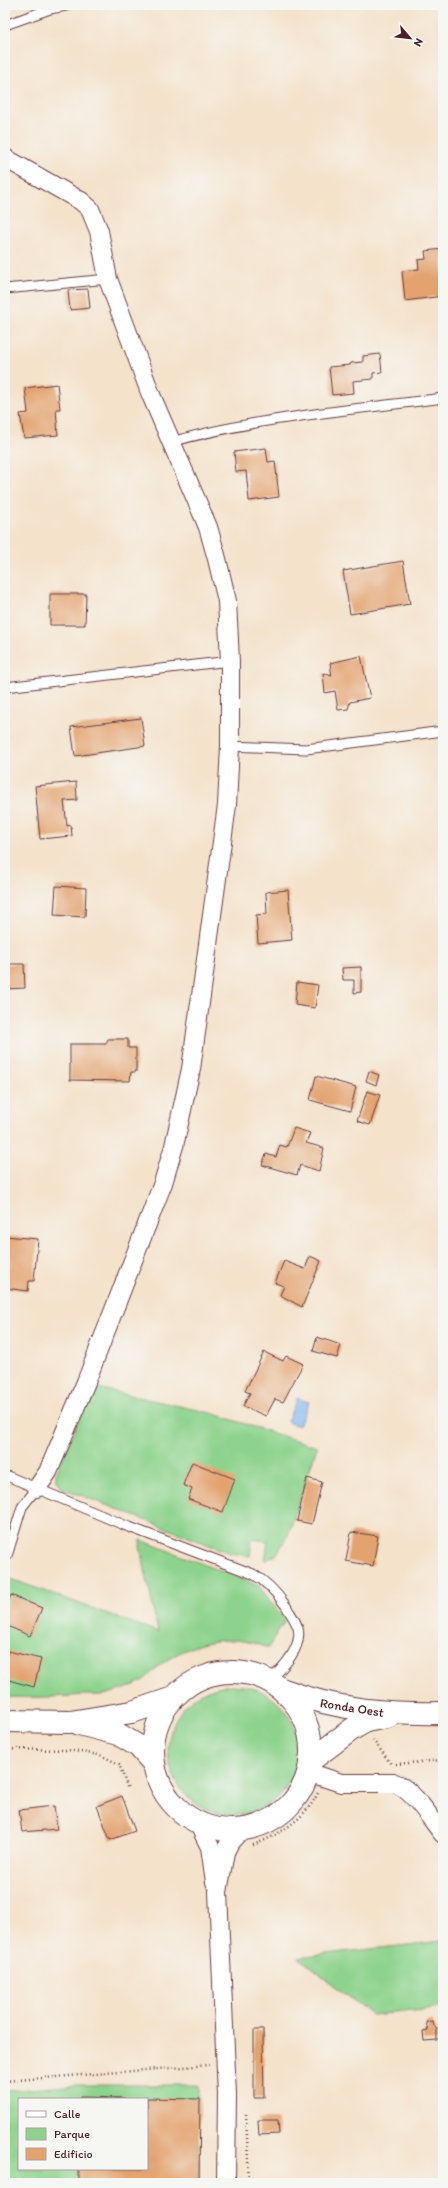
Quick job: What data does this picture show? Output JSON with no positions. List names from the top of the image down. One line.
{"streets":{"main road":["Ronda Oest"]},"legend":["Calle","Parque","Edificio"],"north":"bottom right"}
